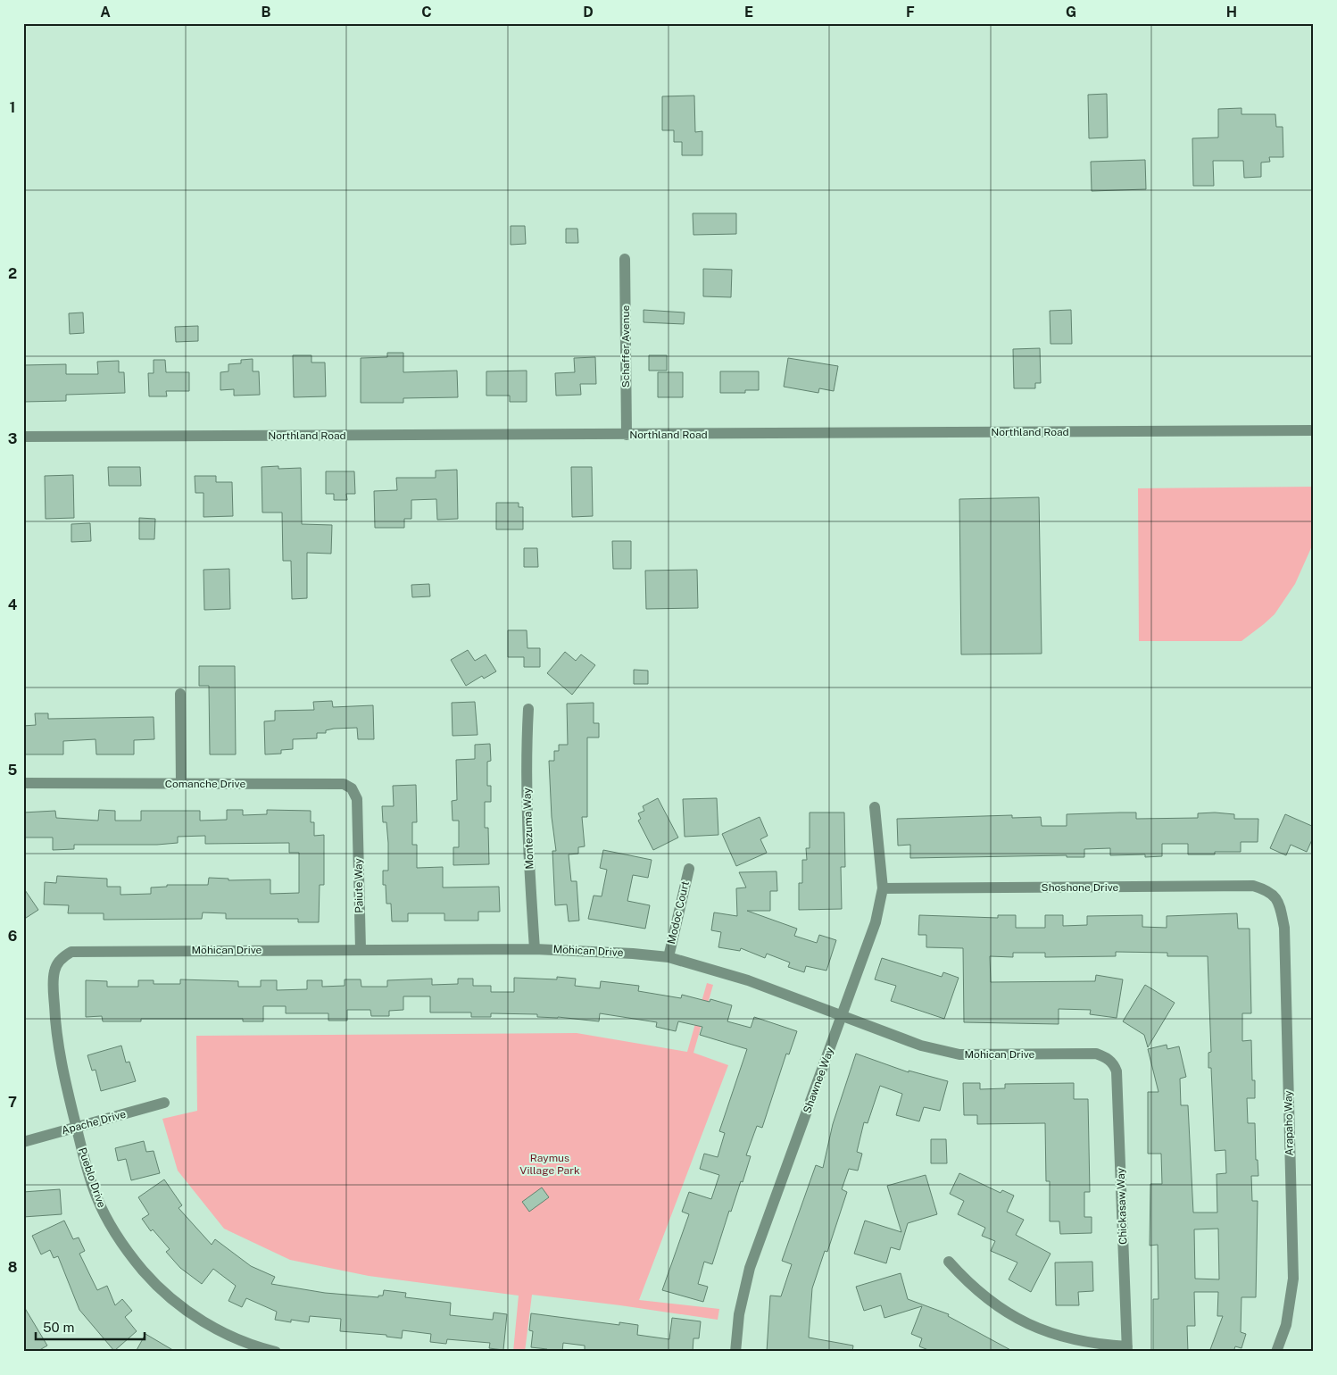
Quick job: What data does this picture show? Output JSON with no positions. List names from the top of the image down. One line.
{"streets":{"street":["Schaffer Avenue","Northland Road","Comanche Drive","Montezuma Way","Paiute Way","Shoshone Drive","Modoc Court","Mohican Drive","Shawnee Way","Apache Drive","Arapaho Way","Pueblo Drive","Chickasaw Way"]},"crossings":[["Schaffer Avenue","Northland Road"],["Comanche Drive","Paiute Way"],["Montezuma Way","Mohican Drive"],["Paiute Way","Mohican Drive"],["Shoshone Drive","Shawnee Way"],["Shoshone Drive","Arapaho Way"],["Modoc Court","Mohican Drive"],["Mohican Drive","Shawnee Way"],["Mohican Drive","Pueblo Drive"],["Mohican Drive","Chickasaw Way"],["Apache Drive","Pueblo Drive"]],"parks":["Raymus Village Park"],"scale_bar":"50 m","grid":{"columns":["A","B","C","D","E","F","G","H"],"rows":["1","2","3","4","5","6","7","8"]}}
